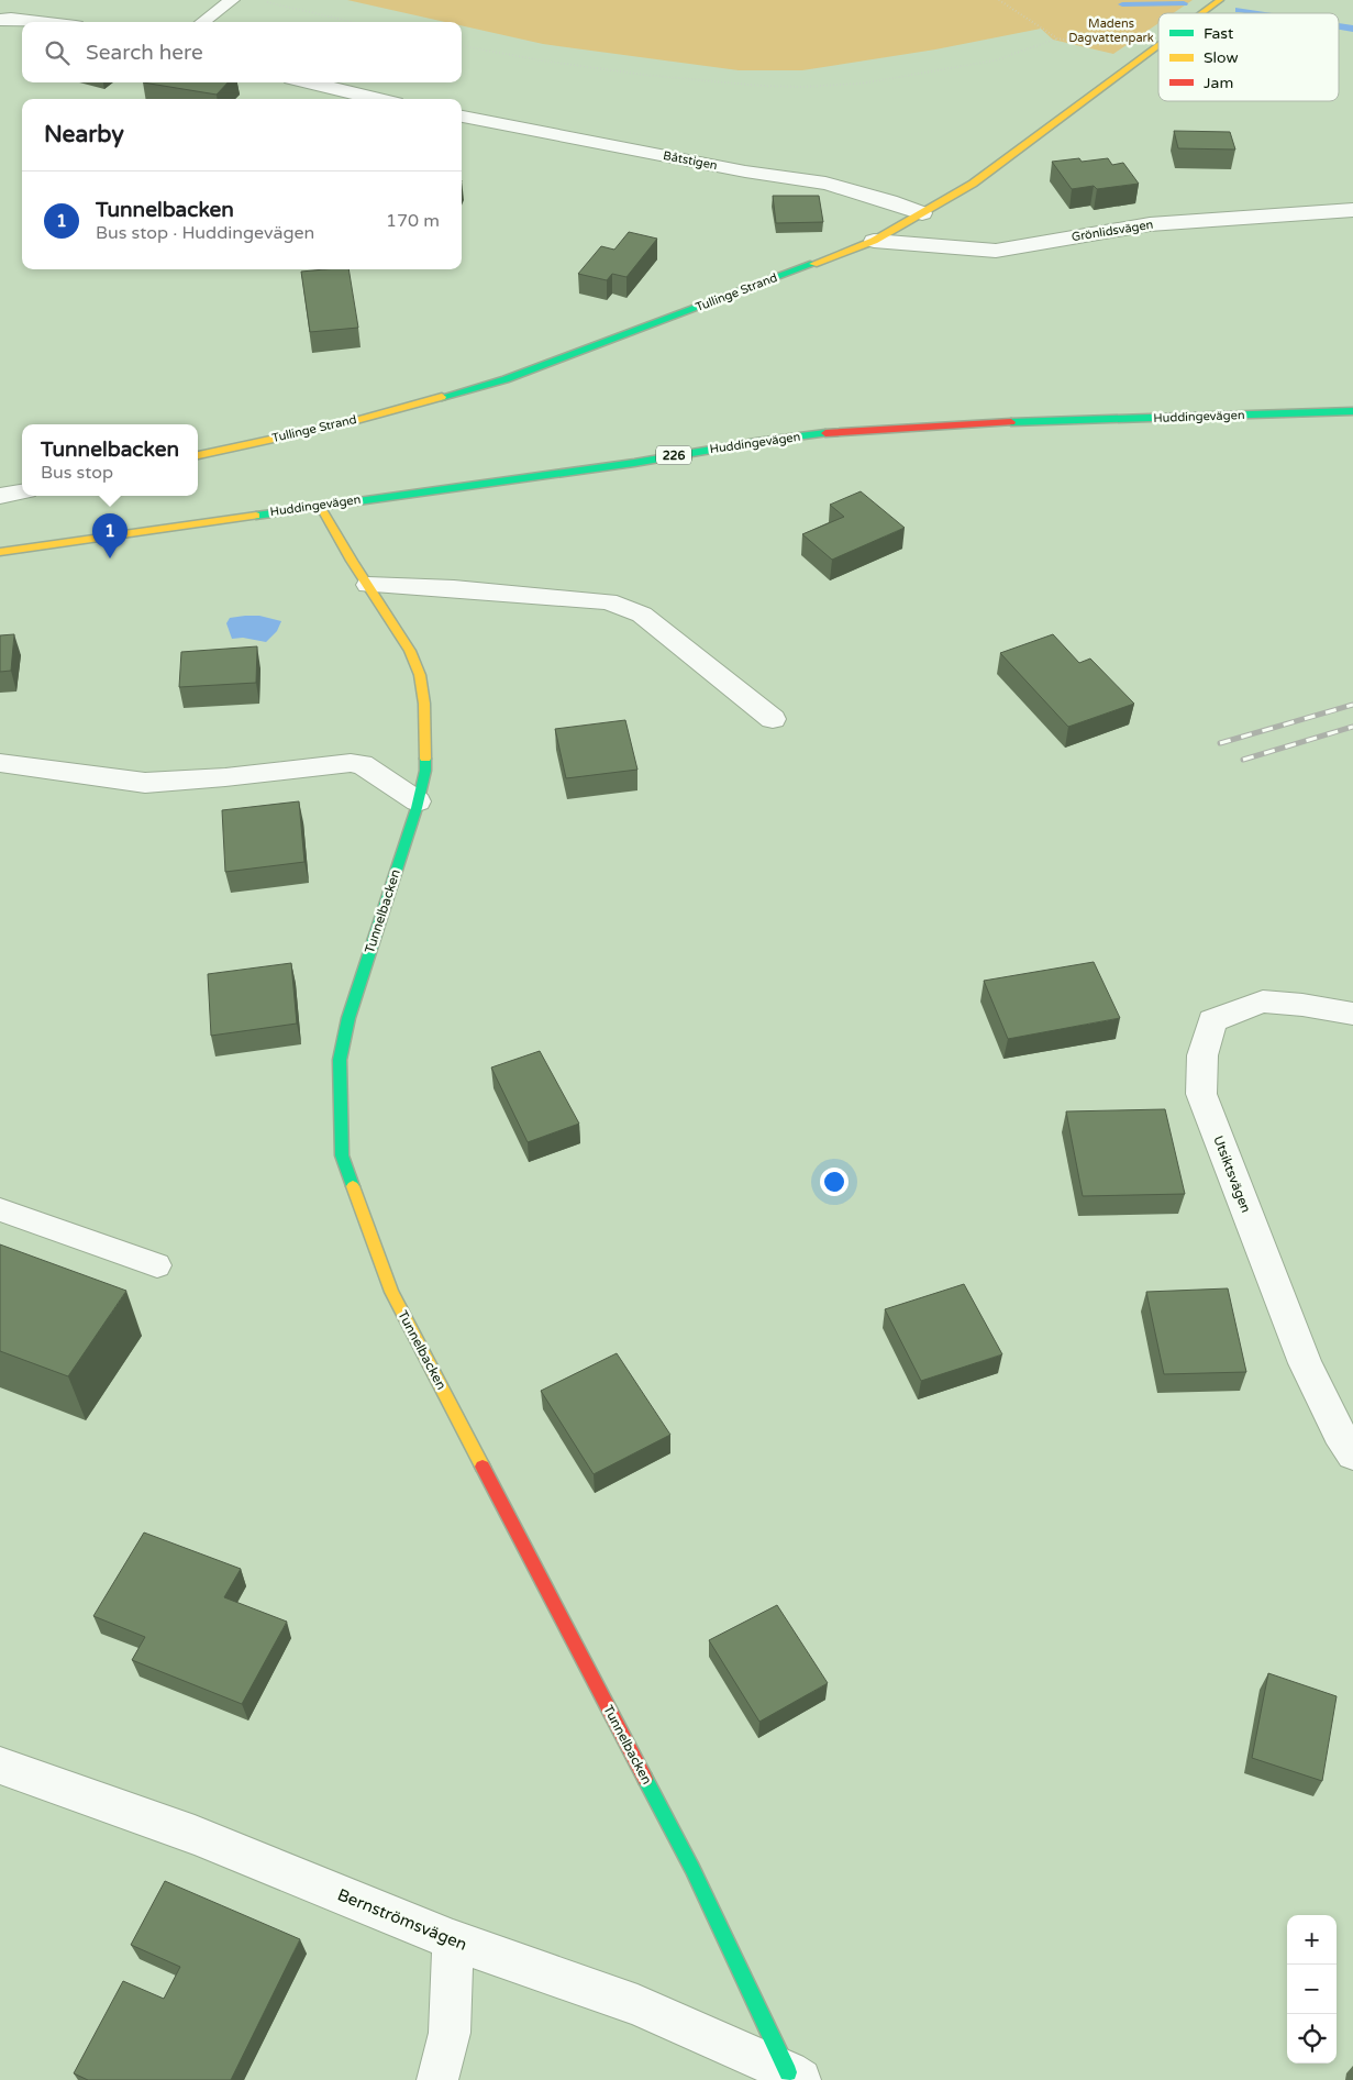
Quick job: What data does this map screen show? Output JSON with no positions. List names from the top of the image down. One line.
{"streets":{"street":["Båtstigen","Grönlidsvägen","Tullinge Strand","Huddingevägen","226","Tunnelbacken","Utsiktsvägen","Bernströmsvägen"]},"crossings":[["Båtstigen","Tullinge Strand"],["Grönlidsvägen","Tullinge Strand"],["Huddingevägen","Tunnelbacken"],["Tunnelbacken","Bernströmsvägen"]],"parks":["Madens Dagvattenpark"],"legend":["Fast","Slow","Jam"],"page":{"search":"Search here","heading":"Nearby","list":[{"mark":"1","name":"Tunnelbacken","note":"Bus stop · Huddingevägen","value":"170 m"}],"popup":["Tunnelbacken","Bus stop"],"pins":"1","map_buttons":["+","−"]}}
